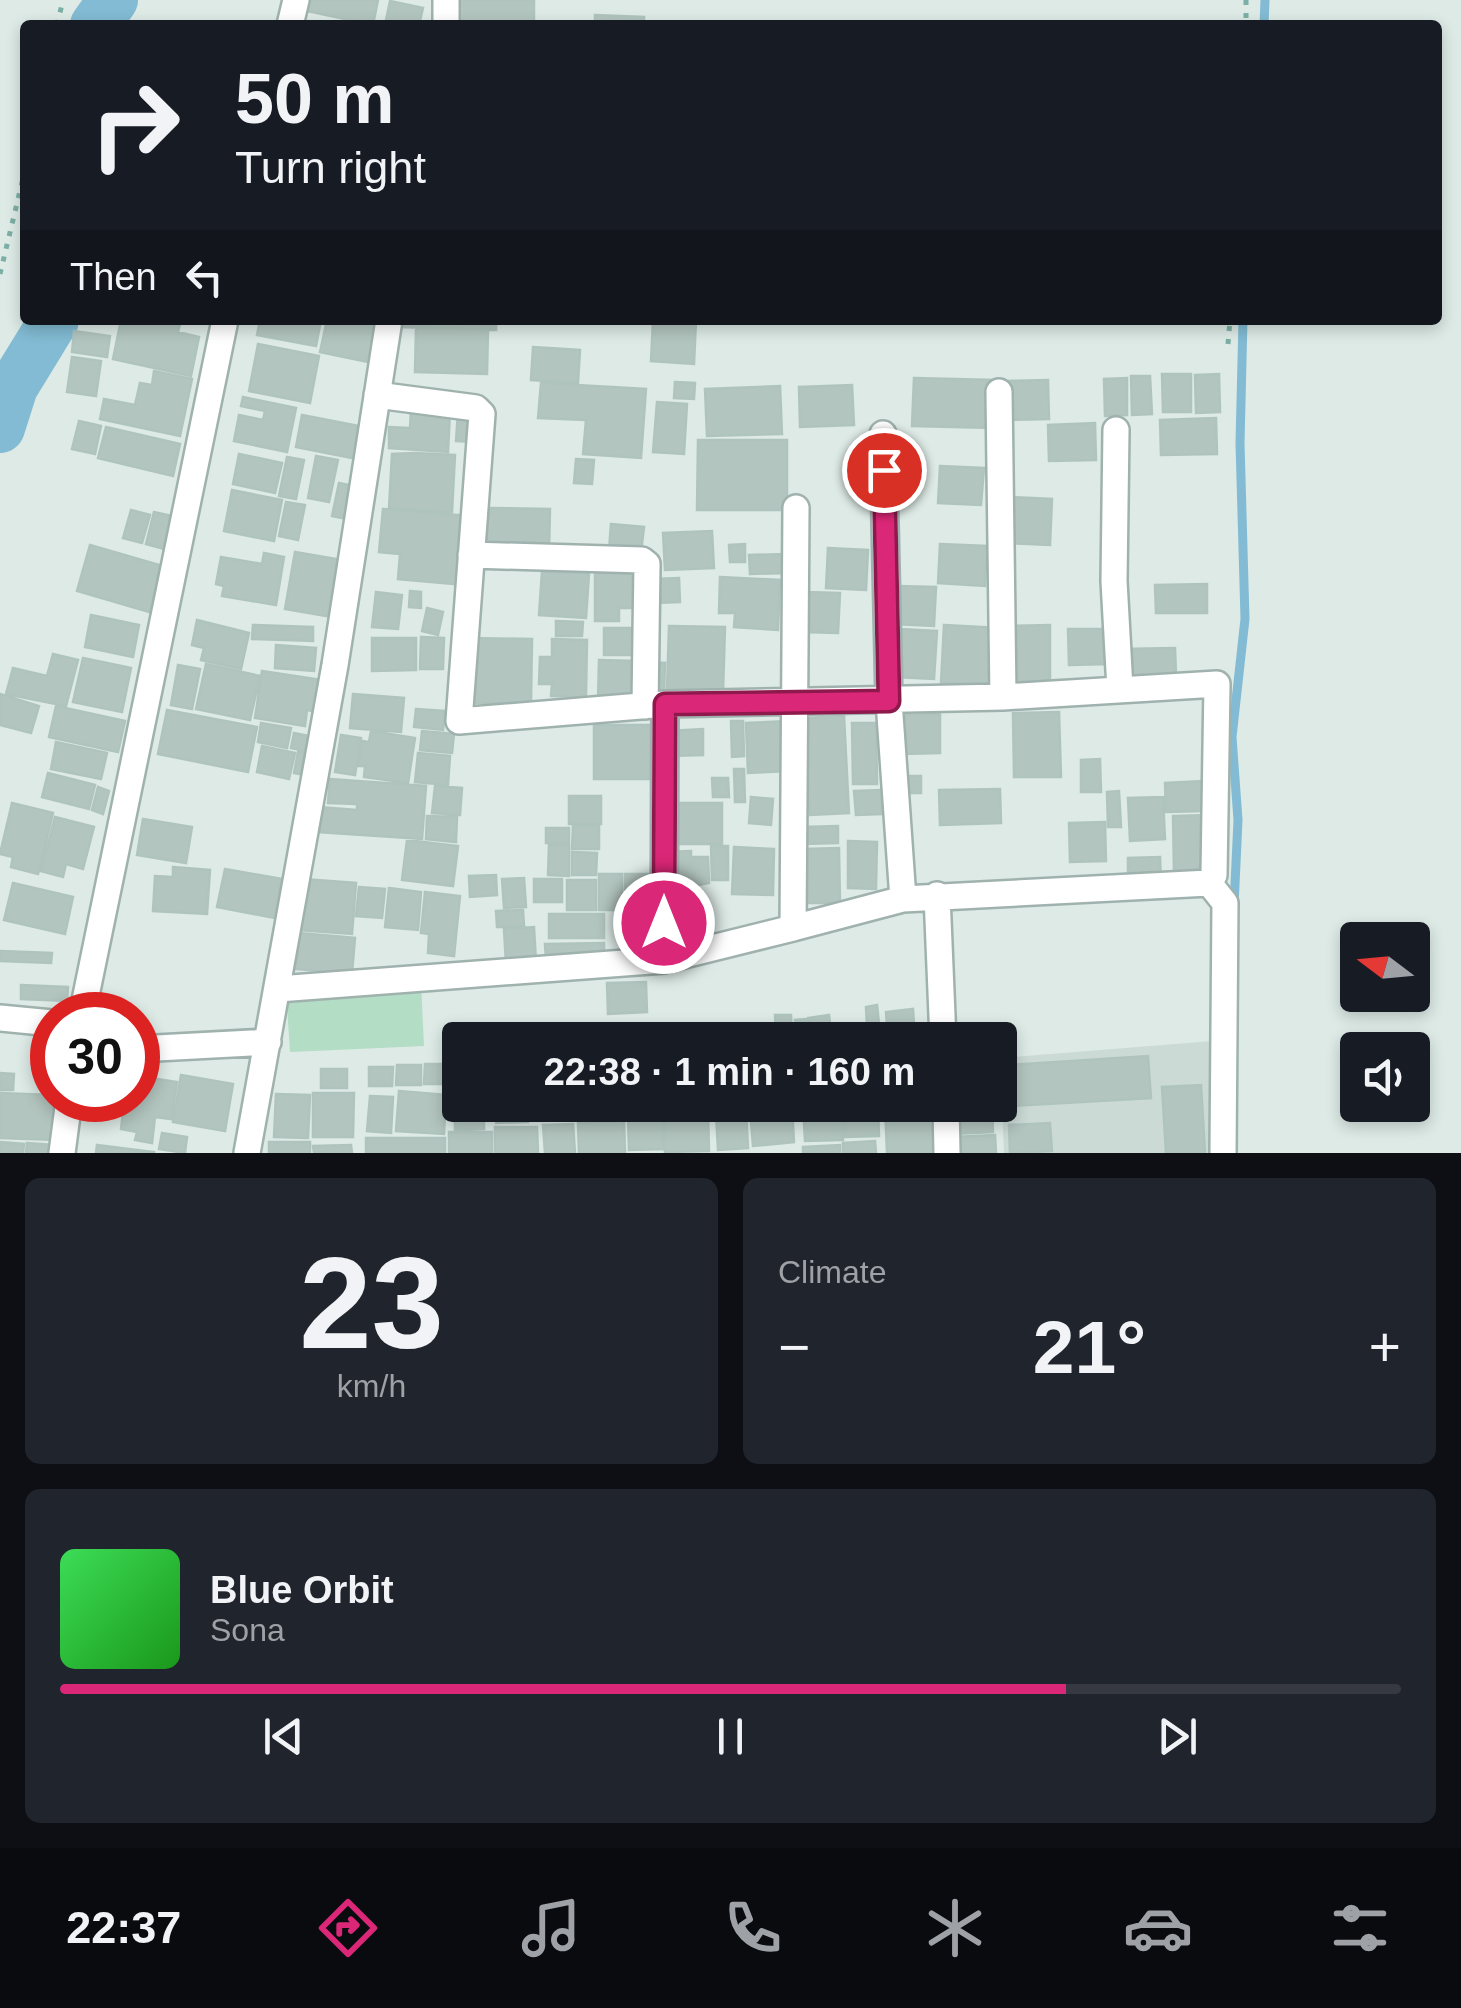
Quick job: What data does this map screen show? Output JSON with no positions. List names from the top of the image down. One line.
{"north":"left","page":{"turn":["50 m","Turn right"],"then":"Then","limit":"30","trip":"22:38 · 1 min · 160 m","tile":[["23","km/h"],"Climate"],"heat":["−","21°","+"],"song":["Blue Orbit","Sona"],"tabs":"22:37"}}
